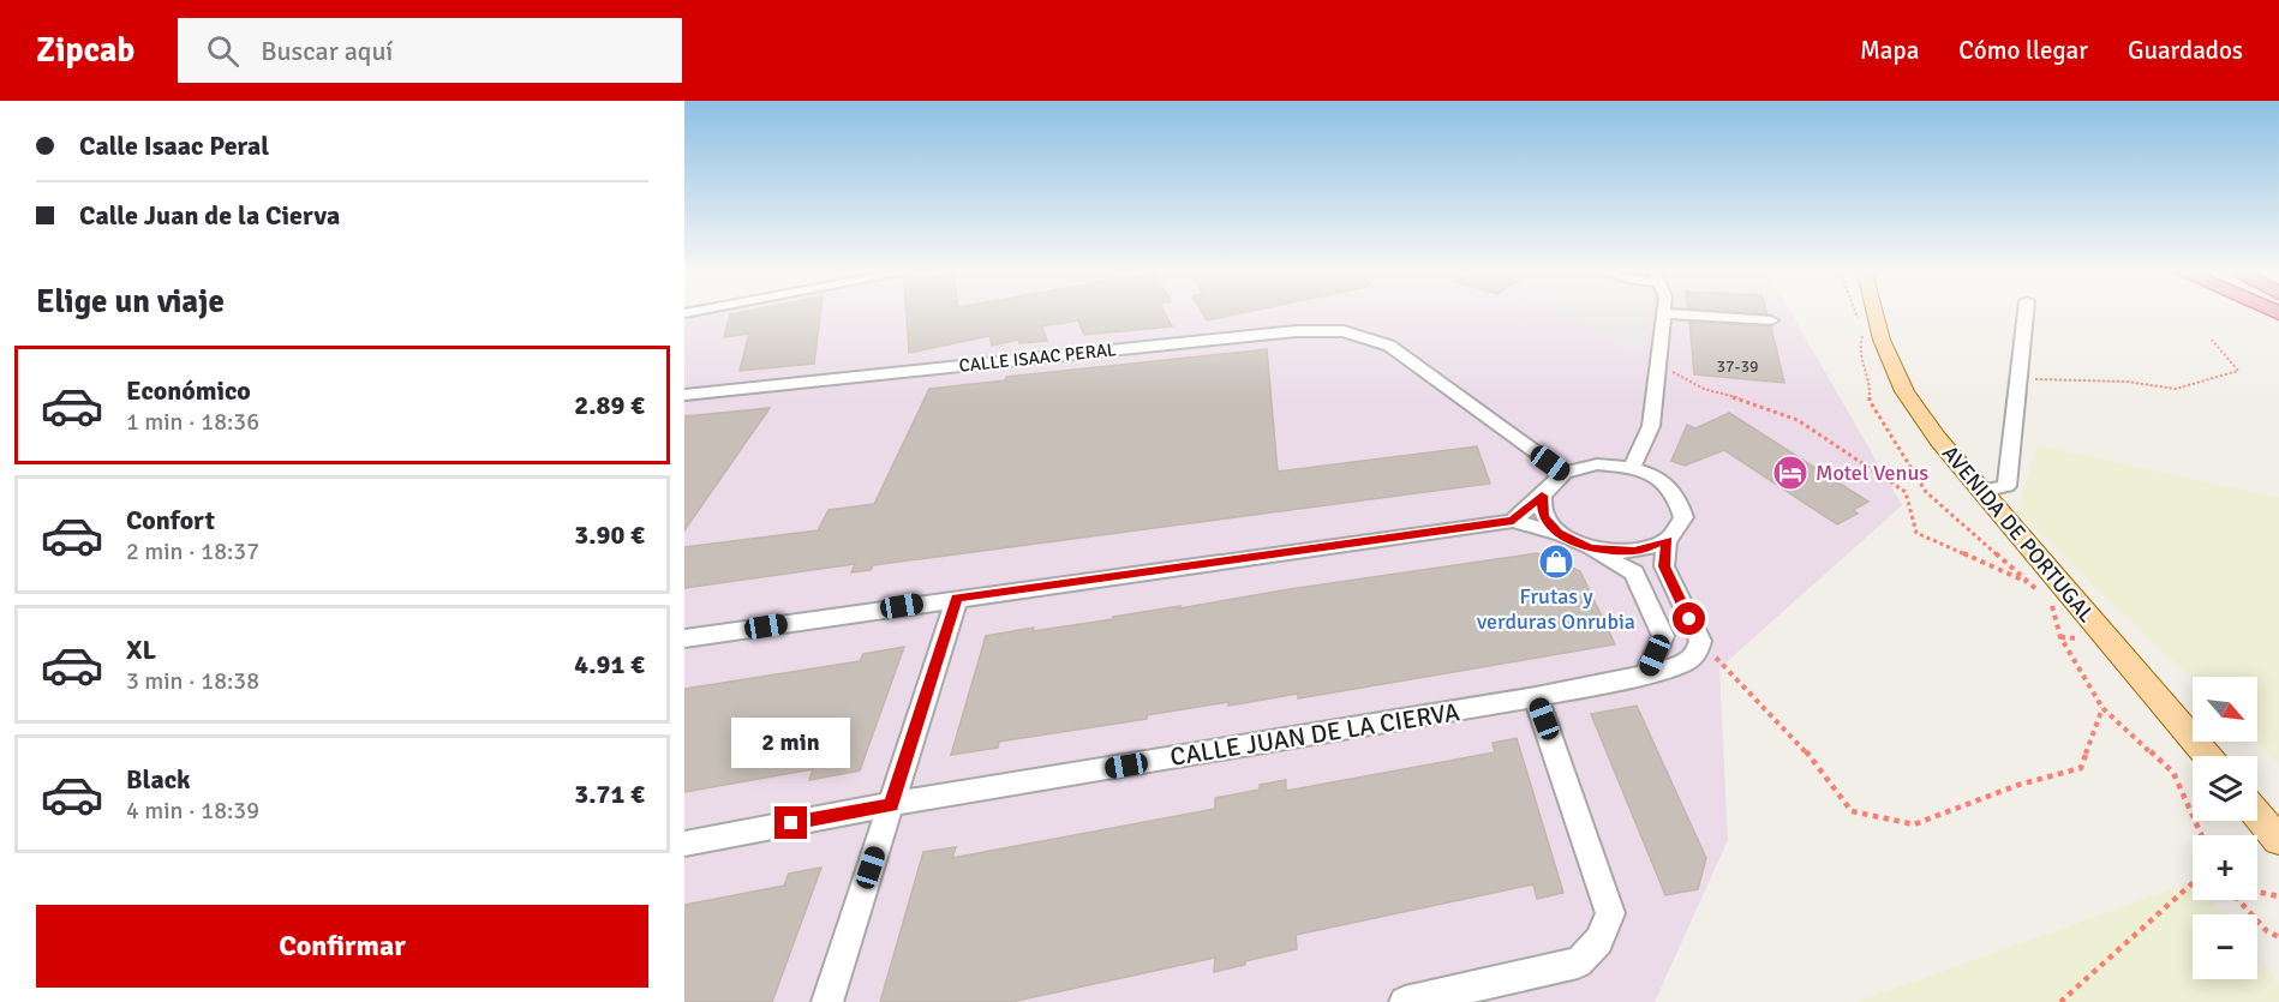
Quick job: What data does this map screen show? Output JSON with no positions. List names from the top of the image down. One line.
{"streets":{"main road":["AVENIDA DE PORTUGAL"],"street":["CALLE ISAAC PERAL","CALLE JUAN DE LA CIERVA"]},"places":{"hotel":["Motel Venus"],"shop":["Frutas y verduras Onrubia"]},"house_numbers":["37-39"],"north":"bottom right","page":{"header":"Zipcab","search":"Buscar aquí","nav":["Mapa","Cómo llegar","Guardados"],"banner":["Calle Isaac Peral","Calle Juan de la Cierva"],"heading":"Elige un viaje","list":[{"name":"Económico","note":"1 min · 18:36","value":"2.89 €"},{"name":"Confort","note":"2 min · 18:37","value":"3.90 €"},{"name":"XL","note":"3 min · 18:38","value":"4.91 €"},{"name":"Black","note":"4 min · 18:39","value":"3.71 €"}],"map_buttons":["+","−"],"bubble":"2 min","buttons":"Confirmar"}}
